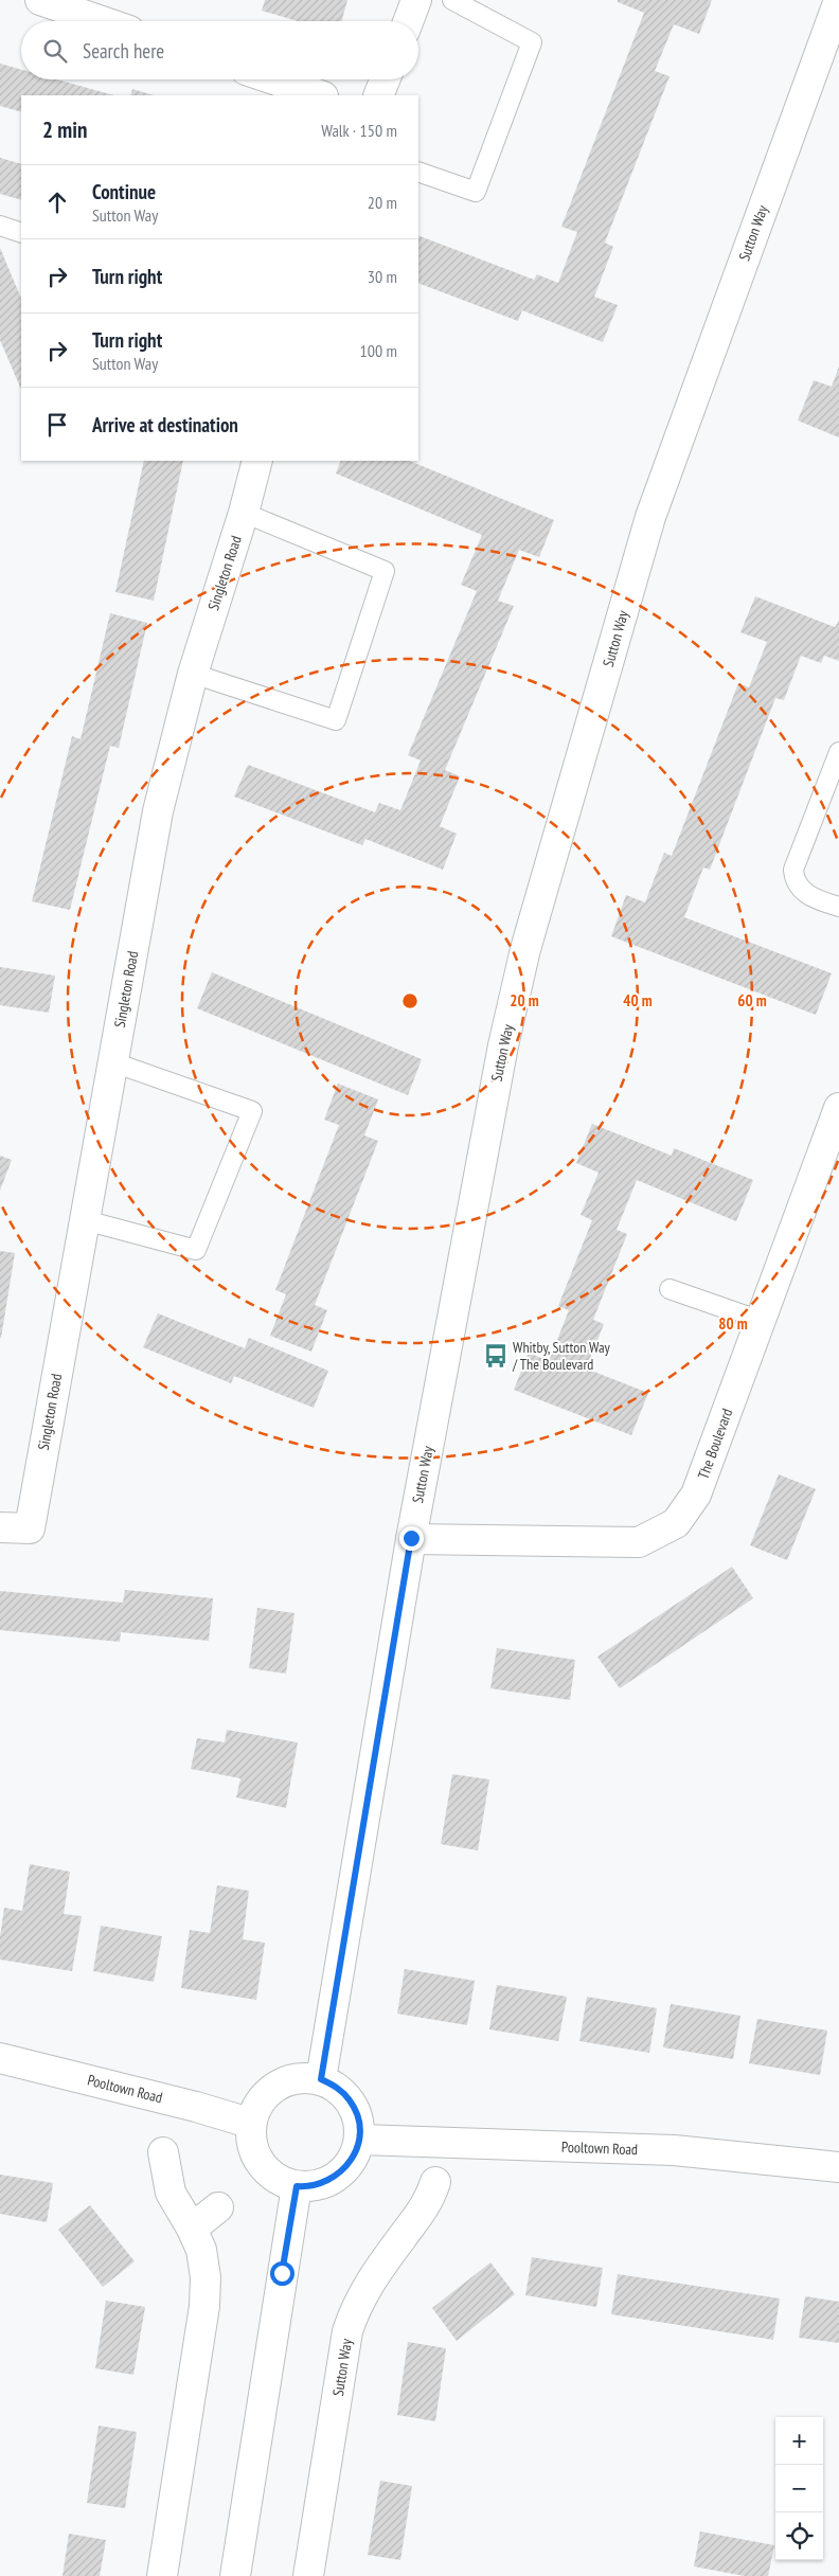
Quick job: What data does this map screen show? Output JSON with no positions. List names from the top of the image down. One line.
{"streets":{"street":["Sutton Way","Singleton Road","The Boulevard","Pooltown Road"]},"crossings":[["Sutton Way","The Boulevard"],["Sutton Way","Pooltown Road"]],"places":{"bus stop":["Whitby, Sutton Way / The Boulevard"]},"page":{"search":"Search here","heading":["2 min","Walk · 150 m"],"list":[["Continue","Sutton Way","20 m"],["Turn right","30 m"],["Turn right","Sutton Way","100 m"],"Arrive at destination"],"map_buttons":["+","−"]},"rings":["20 m","40 m","60 m","80 m"]}
